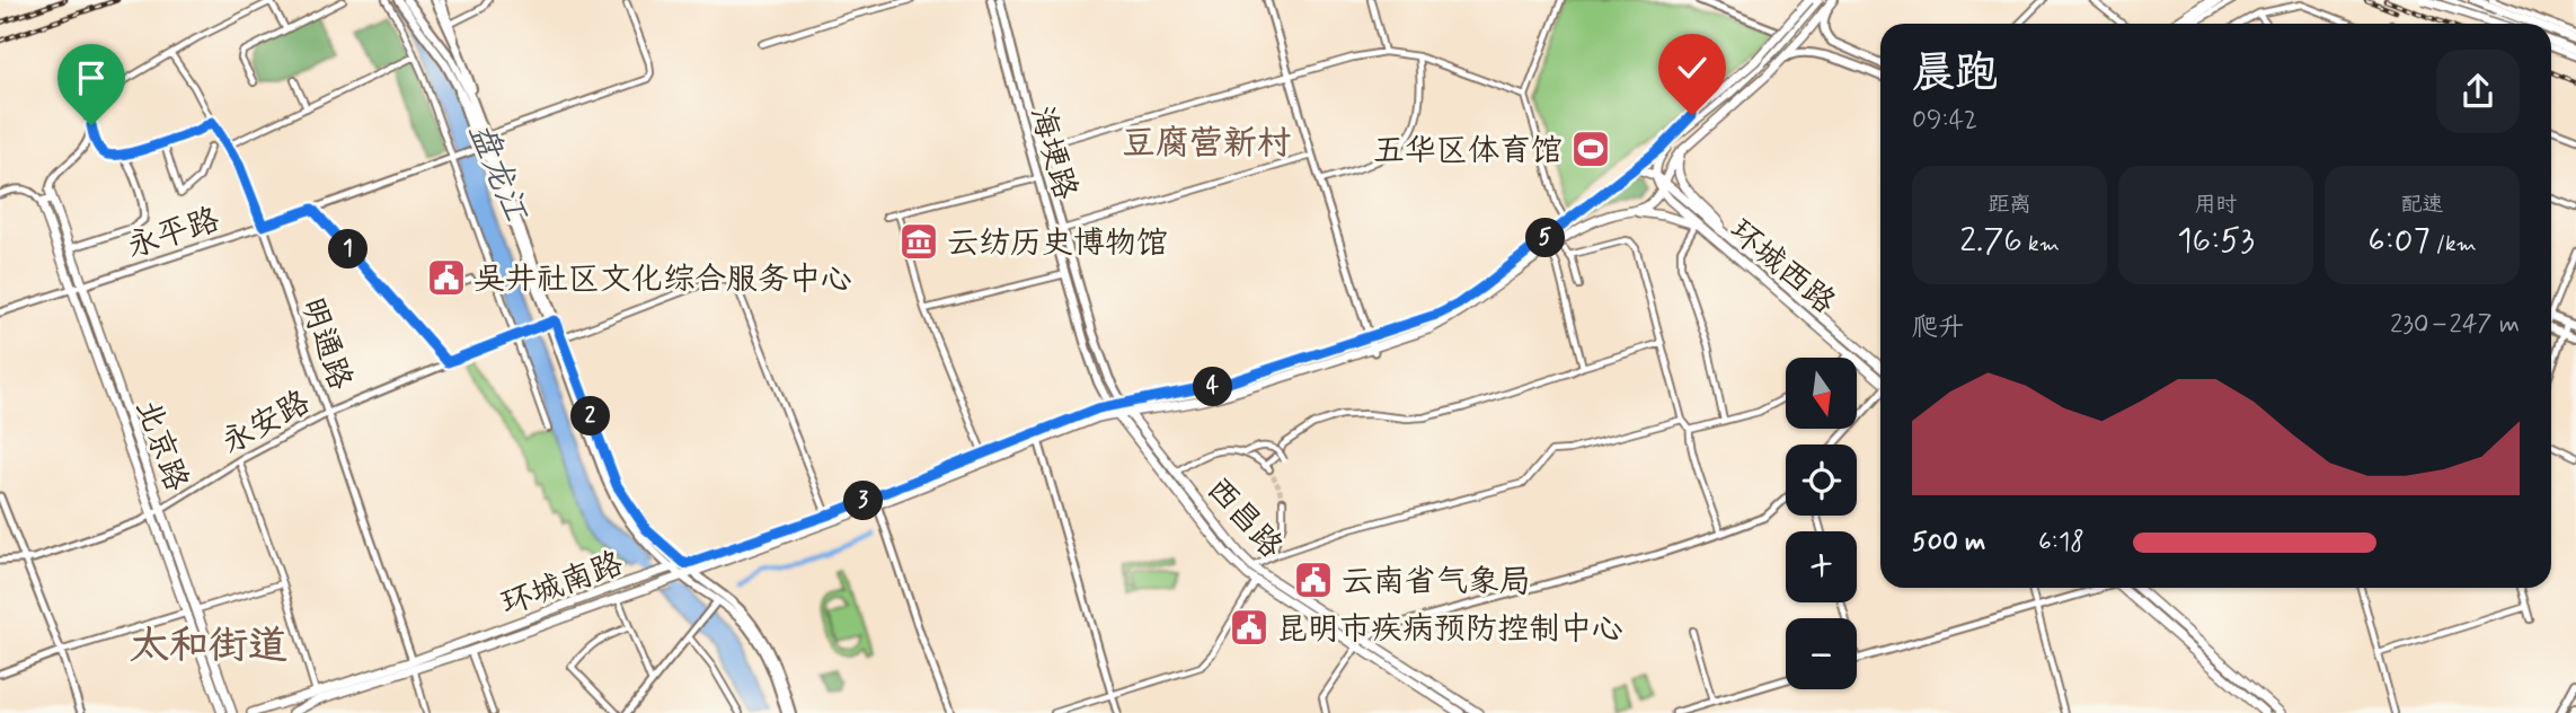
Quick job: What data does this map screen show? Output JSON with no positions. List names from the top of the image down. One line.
{"streets":{"main road":["海埂路","环城西路","北京路","西昌路","环城南路"],"street":["永平路","明通路","永安路"]},"crossings":[["海埂路","西昌路"],["海埂路","环城南路"],["永平路","明通路"],["永平路","北京路"],["明通路","永安路"],["明通路","环城南路"],["永安路","北京路"],["西昌路","环城南路"]],"districts":["豆腐营新村","太和街道"],"water":["盘龙江"],"places":{"sports":["五华区体育馆"],"museum":["云纺历史博物馆"],"public building":["吴井社区文化综合服务中心","云南省气象局","昆明市疾病预防控制中心"]},"north":"bottom","page":{"heading":["晨跑","09:42"],"stats":[["距离","2.76 km"],["用时","16:53"],["配速","6:07 /km"]],"pins":["5","1","4","2","3"],"chart":["爬升","230–247 m"],"map_buttons":["+","−"],"list":[{"name":"500 m","note":"6:18"}]}}
